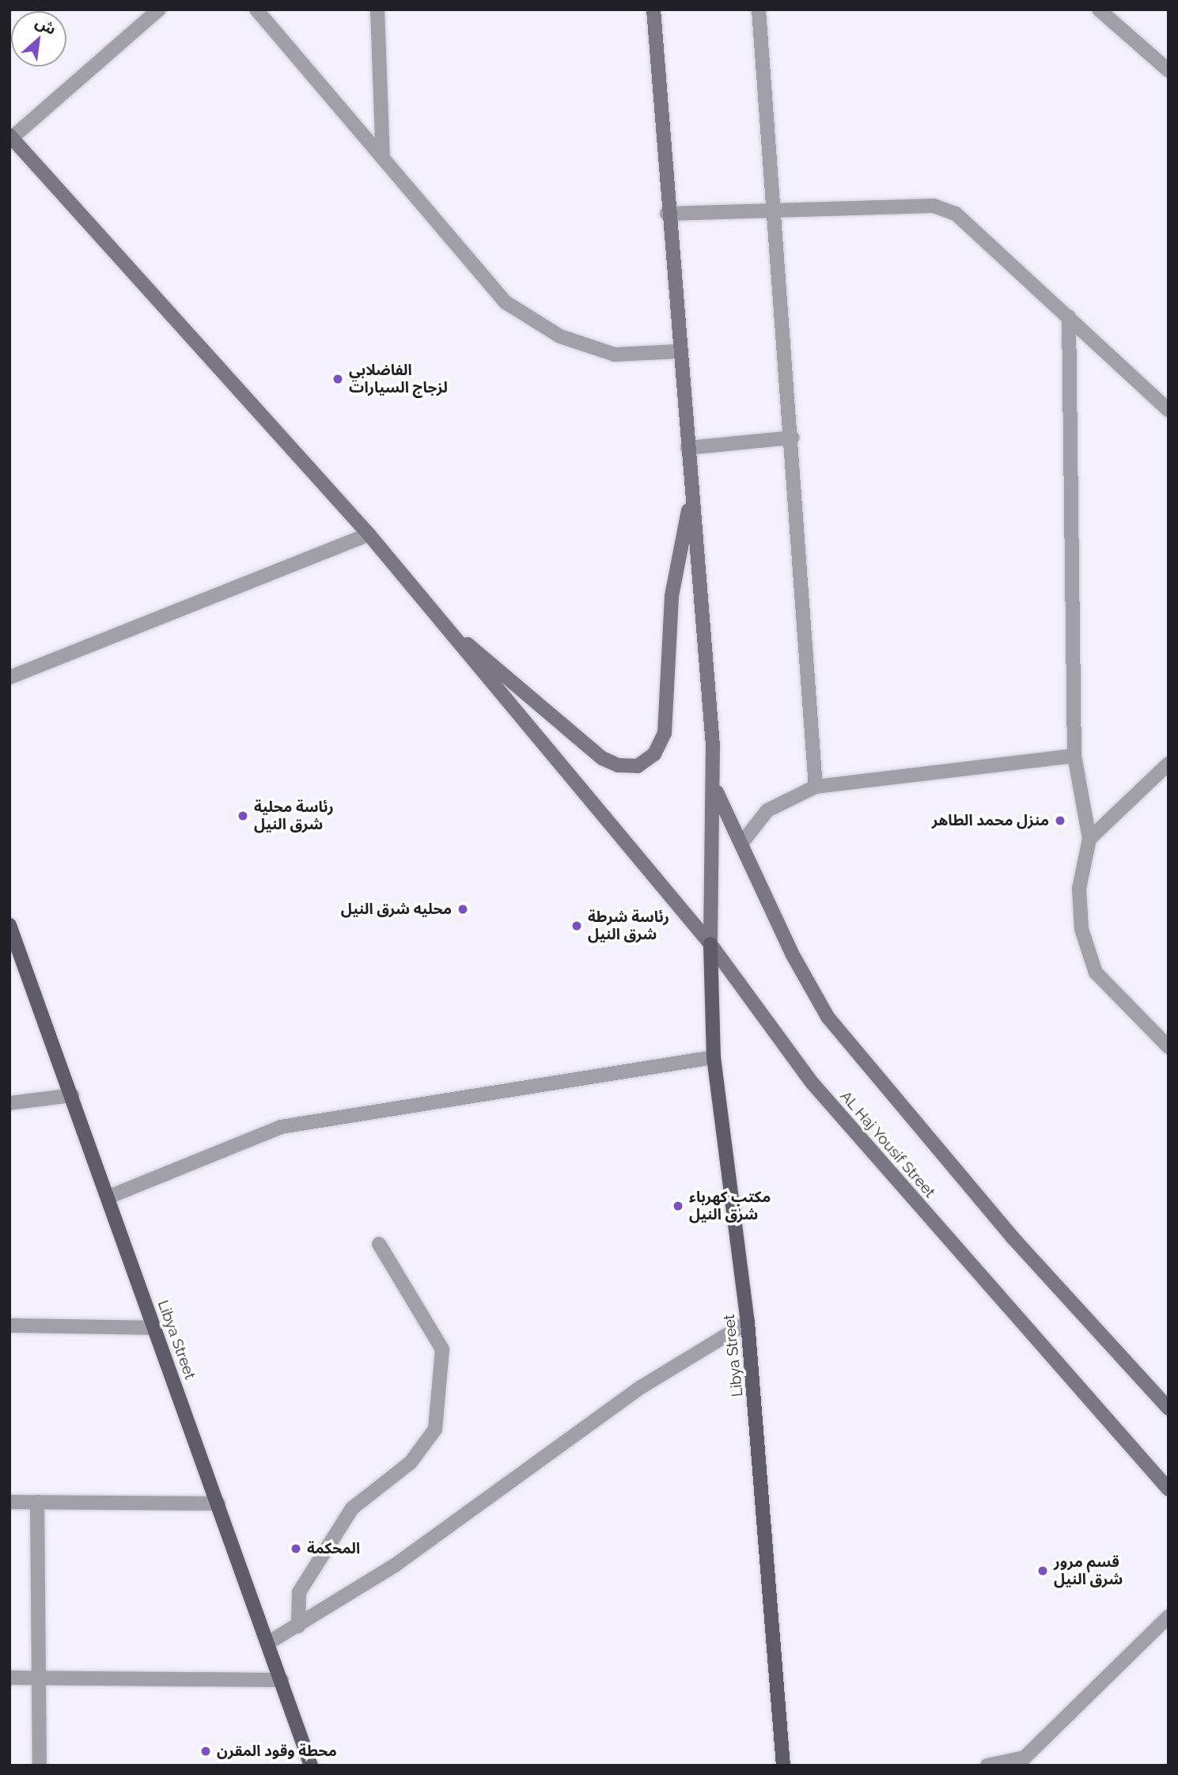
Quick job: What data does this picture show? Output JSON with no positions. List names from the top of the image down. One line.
{"streets":{"main road":["AL Haj Yousif Street","Libya Street"]},"crossings":[["AL Haj Yousif Street","Libya Street"]],"places":["الفاضلابي لزجاج السيارات","رئاسة محلية شرق النيل","منزل محمد الطاهر","محليه شرق النيل","رئاسة شرطة شرق النيل","مكتب كهرباء شرق النيل","المحكمة","قسم مرور شرق النيل","محطة وقود المقرن"],"north":"top right"}
